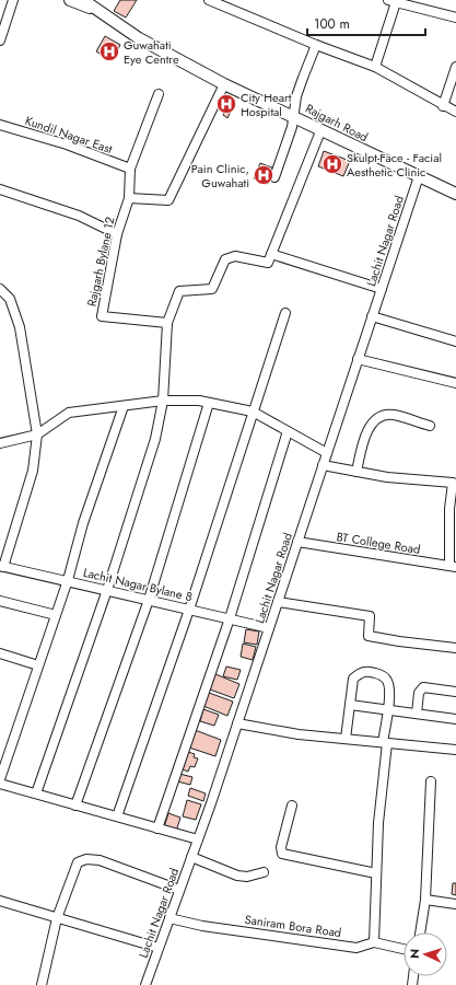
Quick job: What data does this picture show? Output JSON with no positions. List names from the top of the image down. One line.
{"streets":{"main road":["Rajgarh Road"],"street":["Kundil Nagar East","Lachit Nagar Road","Rajgarh Bylane 12","BT College Road","Lachit Nagar Bylane 8","Saniram Bora Road"]},"crossings":[["Rajgarh Road","Lachit Nagar Road"],["Lachit Nagar Road","BT College Road"],["Lachit Nagar Road","Lachit Nagar Bylane 8"],["Lachit Nagar Road","Saniram Bora Road"]],"places":{"hospital":["Guwahati Eye Centre","City Heart Hospital","Skulpt-Face - Facial Aesthetic Clinic","Pain Clinic, Guwahati"]},"scale_bar":"100 m","north":"left"}
